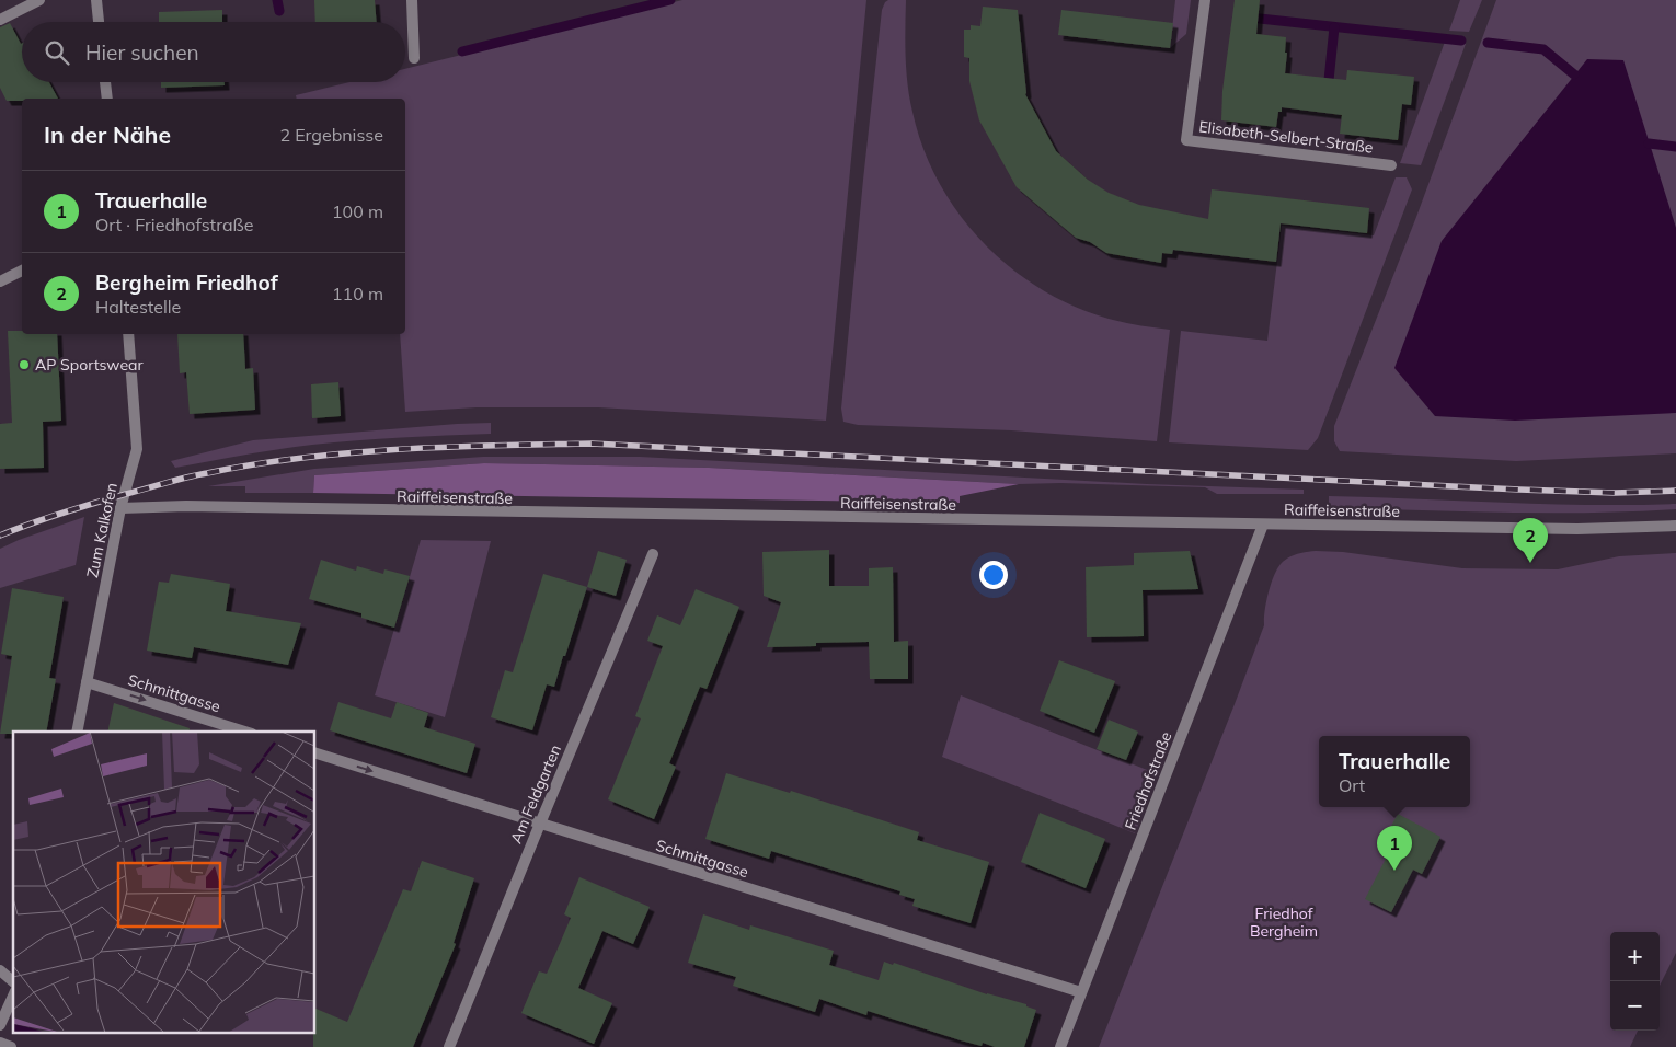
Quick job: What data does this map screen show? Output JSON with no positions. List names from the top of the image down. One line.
{"streets":{"street":["Elisabeth-Selbert-Straße","Raiffeisenstraße","Zum Kalkofen","Schmittgasse","Friedhofstraße","Am Feldgarten"]},"crossings":[["Raiffeisenstraße","Zum Kalkofen"],["Raiffeisenstraße","Friedhofstraße"],["Zum Kalkofen","Schmittgasse"],["Schmittgasse","Friedhofstraße"],["Schmittgasse","Am Feldgarten"]],"one_way":["Schmittgasse"],"parks":["Friedhof Bergheim"],"places":["AP Sportswear"],"page":{"search":"Hier suchen","heading":["In der Nähe","2 Ergebnisse"],"list":[{"mark":"1","name":"Trauerhalle","note":"Ort · Friedhofstraße","value":"100 m"},{"mark":"2","name":"Bergheim Friedhof","note":"Haltestelle","value":"110 m"}],"pins":["2","1"],"popup":["Trauerhalle","Ort"],"map_buttons":["+","−"]}}
